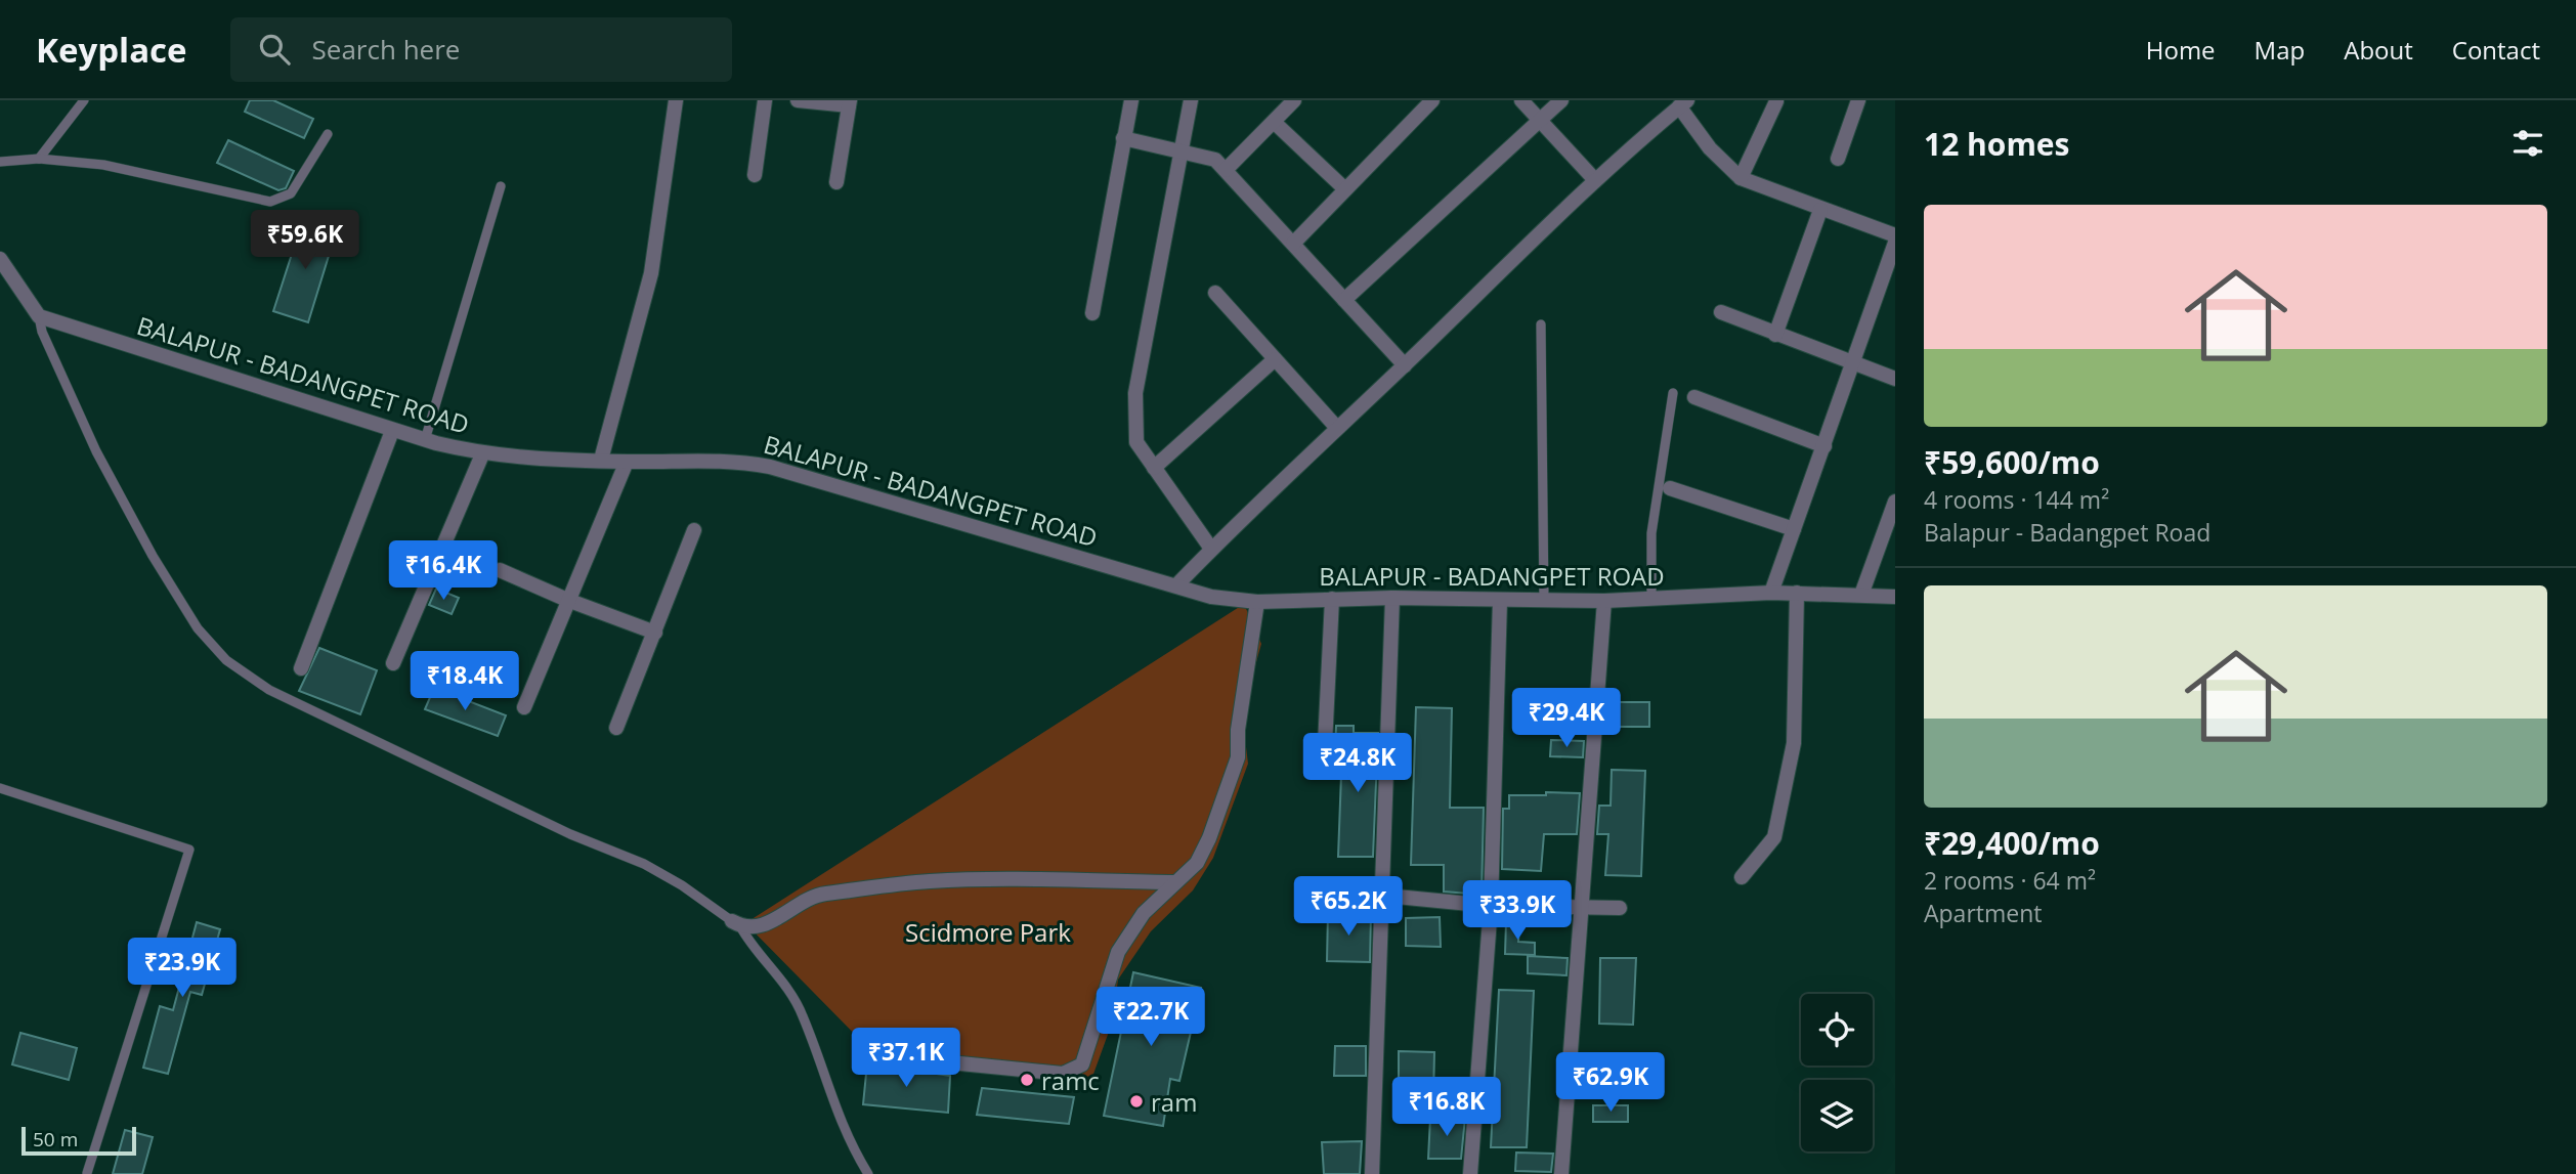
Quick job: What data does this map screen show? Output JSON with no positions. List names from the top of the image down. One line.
{"streets":{"street":["BALAPUR - BADANGPET ROAD"]},"parks":["Scidmore Park"],"places":["ramc","ram"],"scale_bar":"50 m","page":{"header":"Keyplace","search":"Search here","nav":["Home","Map","About","Contact"],"heading":"12 homes","list":[{"name":"₹59,600/mo","note":"4 rooms · 144 m² · Balapur - Badangpet Road"},{"name":"₹29,400/mo","note":"2 rooms · 64 m² · Apartment"}],"price":["₹59.6K","₹16.4K","₹18.4K","₹29.4K","₹24.8K","₹65.2K","₹33.9K","₹23.9K","₹22.7K","₹37.1K","₹62.9K","₹16.8K"],"scale":"50 m"}}
